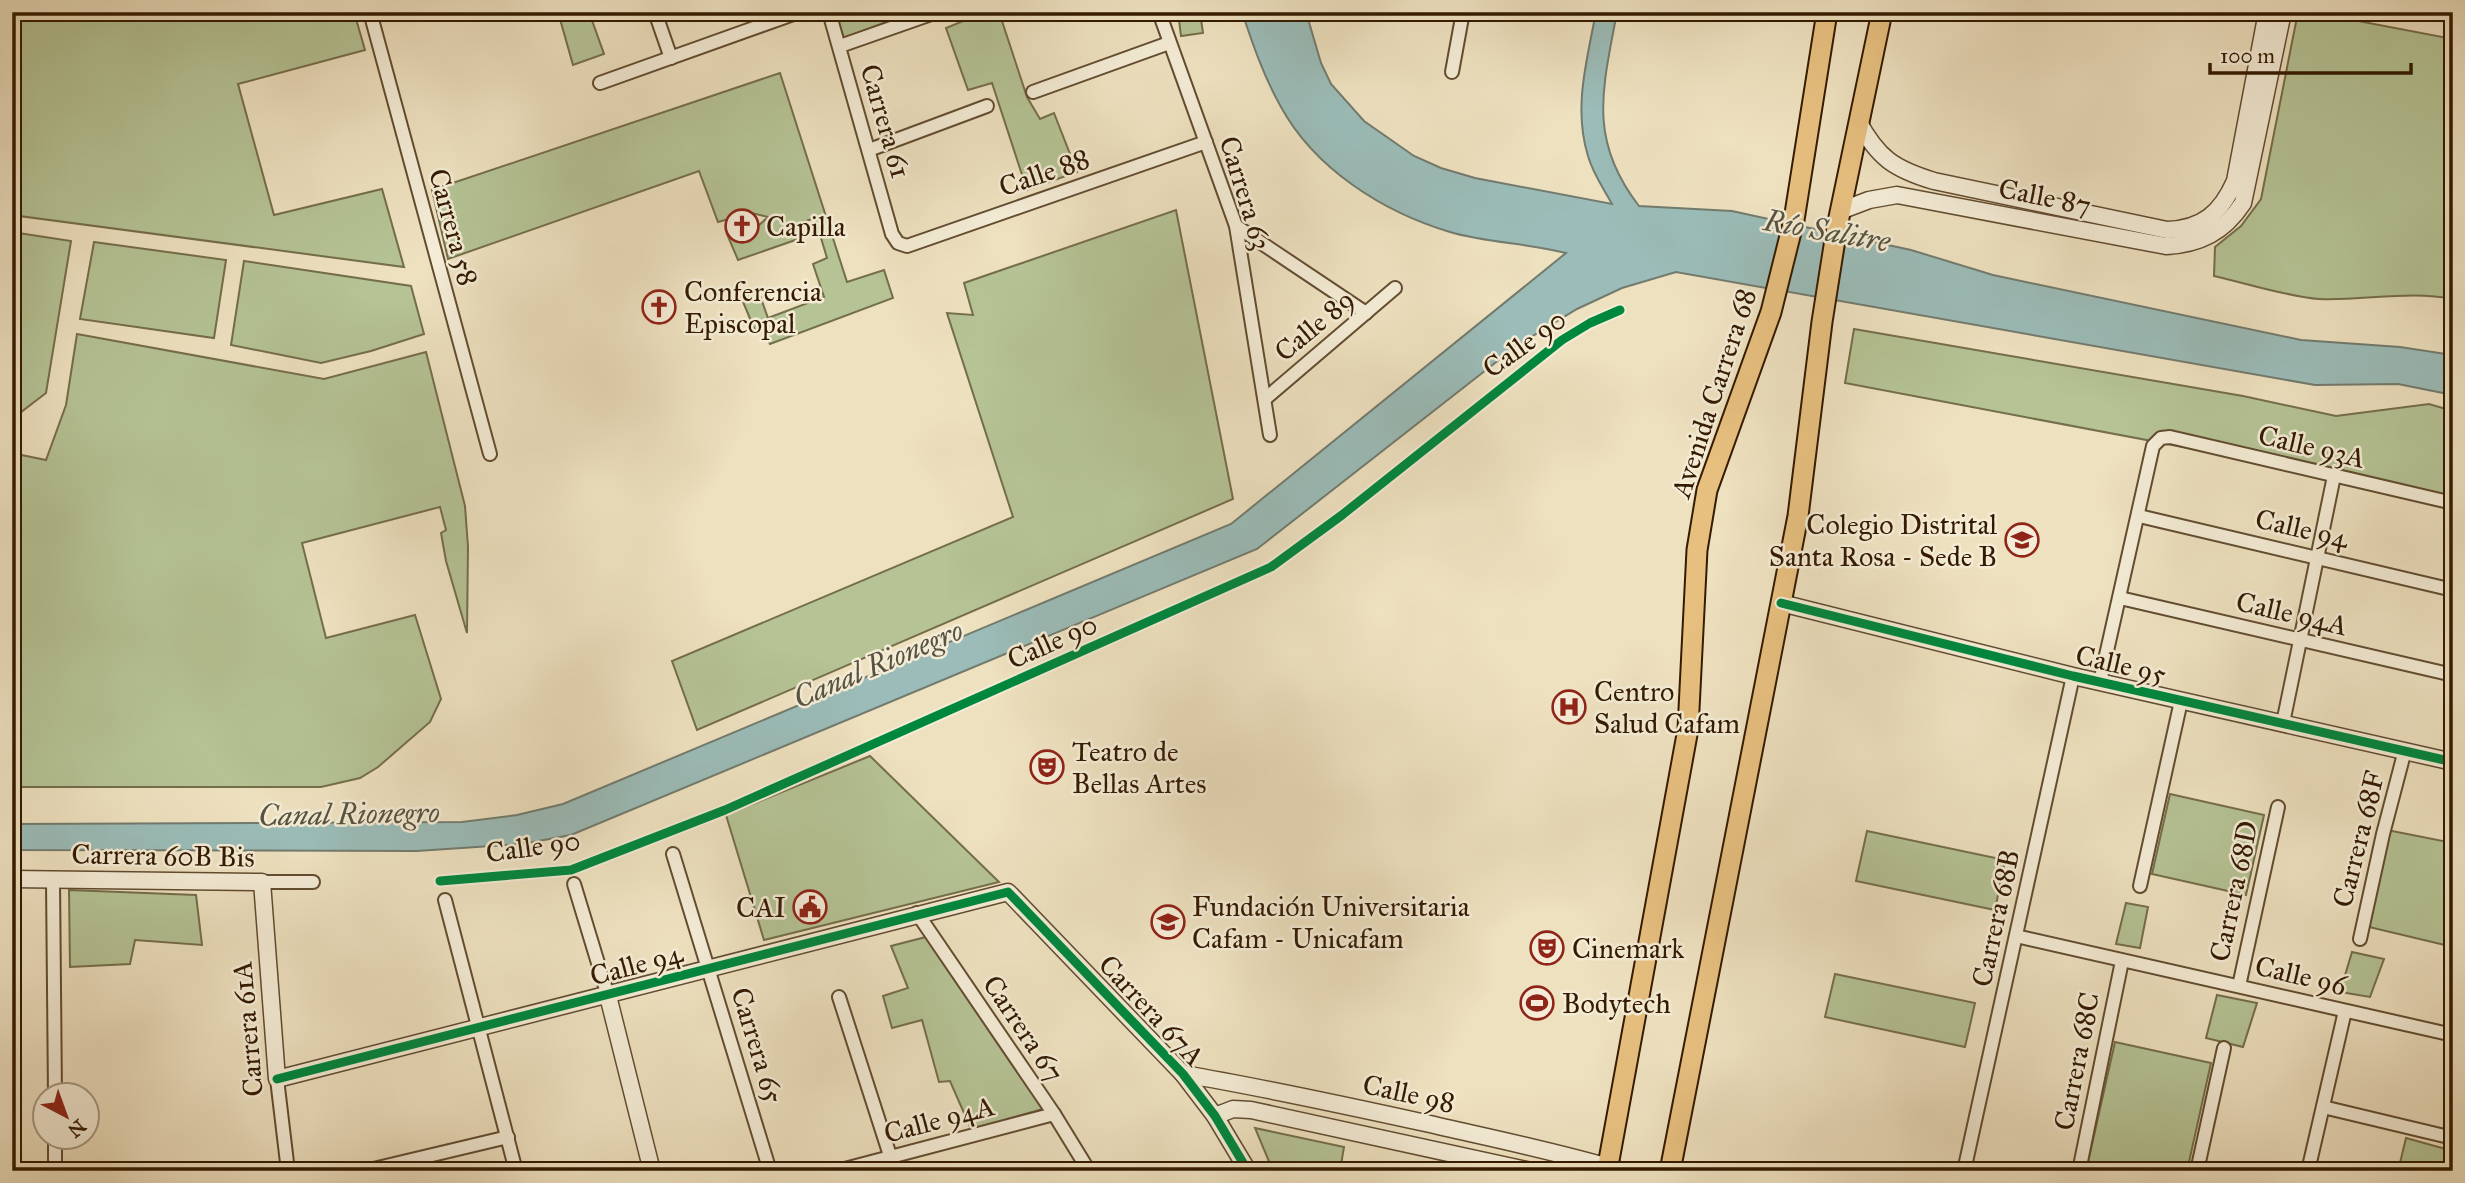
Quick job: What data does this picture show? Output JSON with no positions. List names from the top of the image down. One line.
{"streets":{"main road":["Avenida Carrera 68"],"street":["Carrera 61","Calle 88","Carrera 63","Calle 87","Carrera 58","Calle 89","Calle 93A","Calle 94","Calle 94A","Calle 95","Carrera 68F","Carrera 60B Bis","Carrera 68D","Carrera 68B","Calle 96","Carrera 67A","Carrera 67","Carrera 61A","Carrera 65","Carrera 68C","Calle 98"],"cycle path":["Calle 90"]},"crossings":[["Carrera 61","Calle 88"],["Calle 88","Carrera 63"],["Carrera 63","Calle 89"],["Avenida Carrera 68","Calle 98"],["Calle 93A","Calle 94"],["Calle 94","Carrera 67A"],["Calle 94","Carrera 67"],["Calle 94","Carrera 61A"],["Calle 94","Carrera 65"],["Calle 94A","Carrera 67"],["Calle 95","Carrera 68F"],["Calle 95","Carrera 68B"],["Carrera 60B Bis","Carrera 61A"],["Carrera 68D","Calle 96"],["Carrera 68B","Calle 96"],["Calle 96","Carrera 68C"],["Carrera 67A","Calle 98"]],"water":["Río Salitre","Canal Rionegro"],"places":{"church":["Capilla","Conferencia Episcopal"],"school or university":["Colegio Distrital Santa Rosa - Sede B","Fundación Universitaria Cafam - Unicafam"],"hospital":["Centro Salud Cafam"],"theatre":["Teatro de Bellas Artes","Cinemark"],"public building":["CAI"],"sports":["Bodytech"]},"scale_bar":"100 m","north":"bottom right"}
